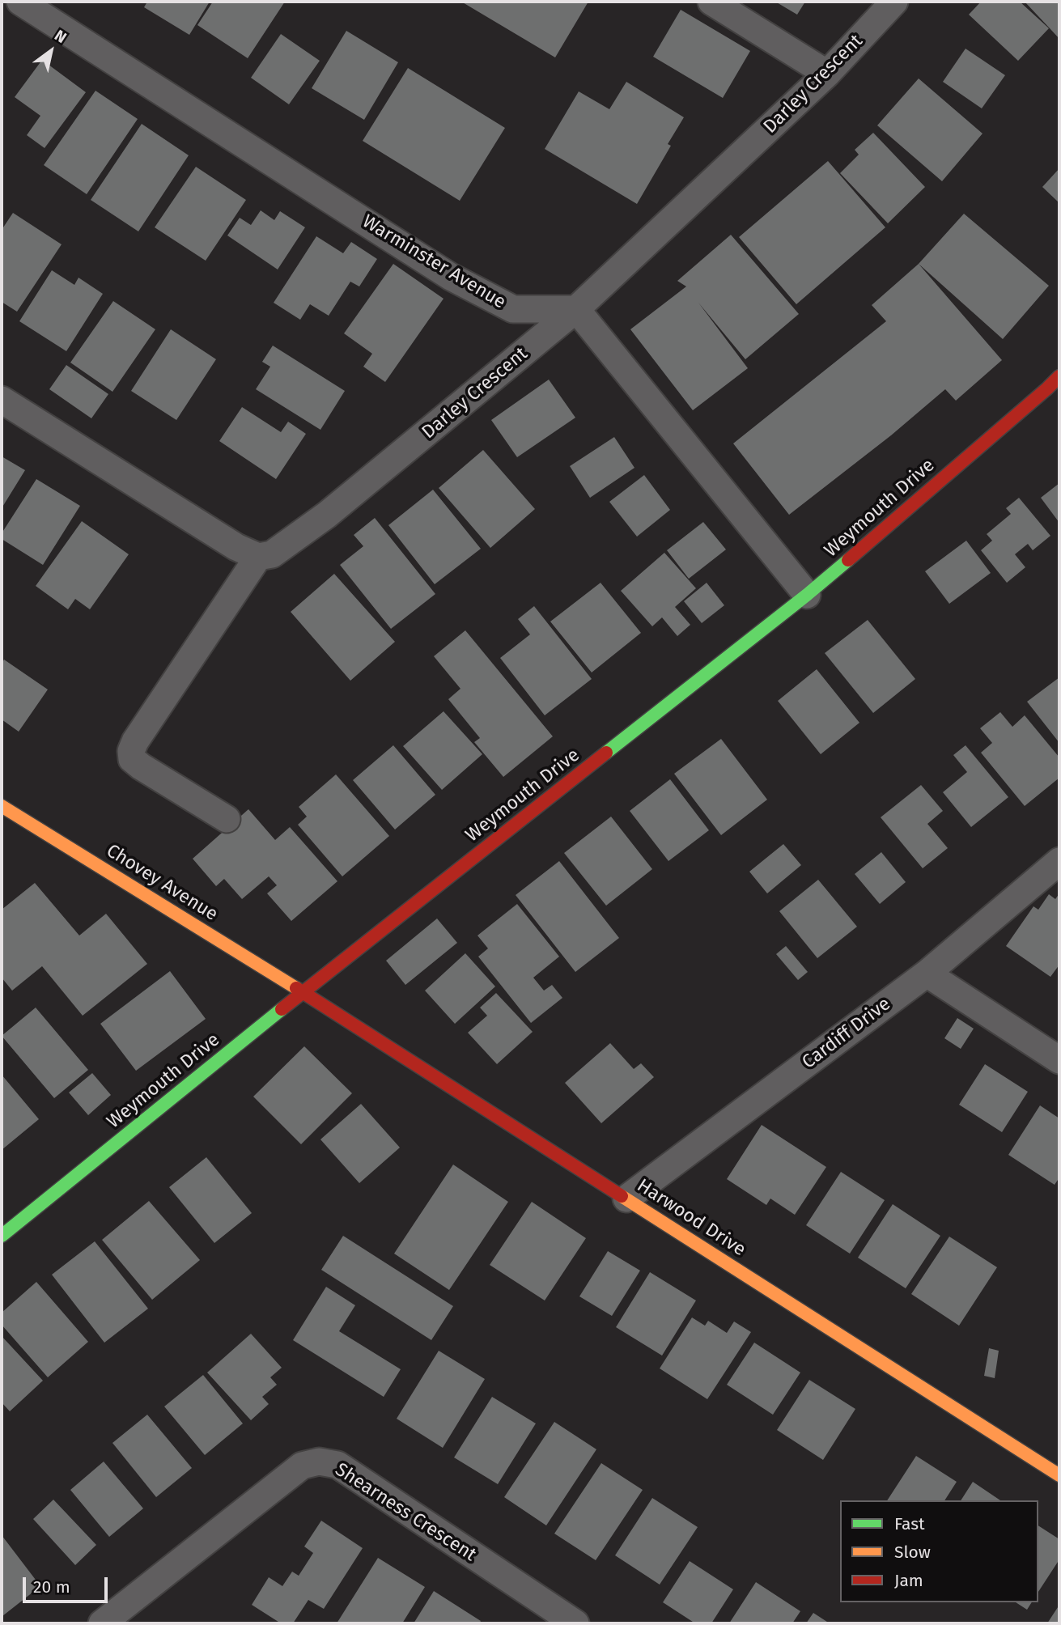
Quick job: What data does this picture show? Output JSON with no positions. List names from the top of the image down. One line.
{"streets":{"street":["Darley Crescent","Warminster Avenue","Weymouth Drive","Chovey Avenue","Cardiff Drive","Harwood Drive","Shearness Crescent"]},"crossings":[["Darley Crescent","Warminster Avenue"],["Weymouth Drive","Chovey Avenue"],["Weymouth Drive","Harwood Drive"],["Chovey Avenue","Harwood Drive"],["Cardiff Drive","Harwood Drive"]],"legend":["Fast","Slow","Jam"],"scale_bar":"20 m","north":"top right"}
